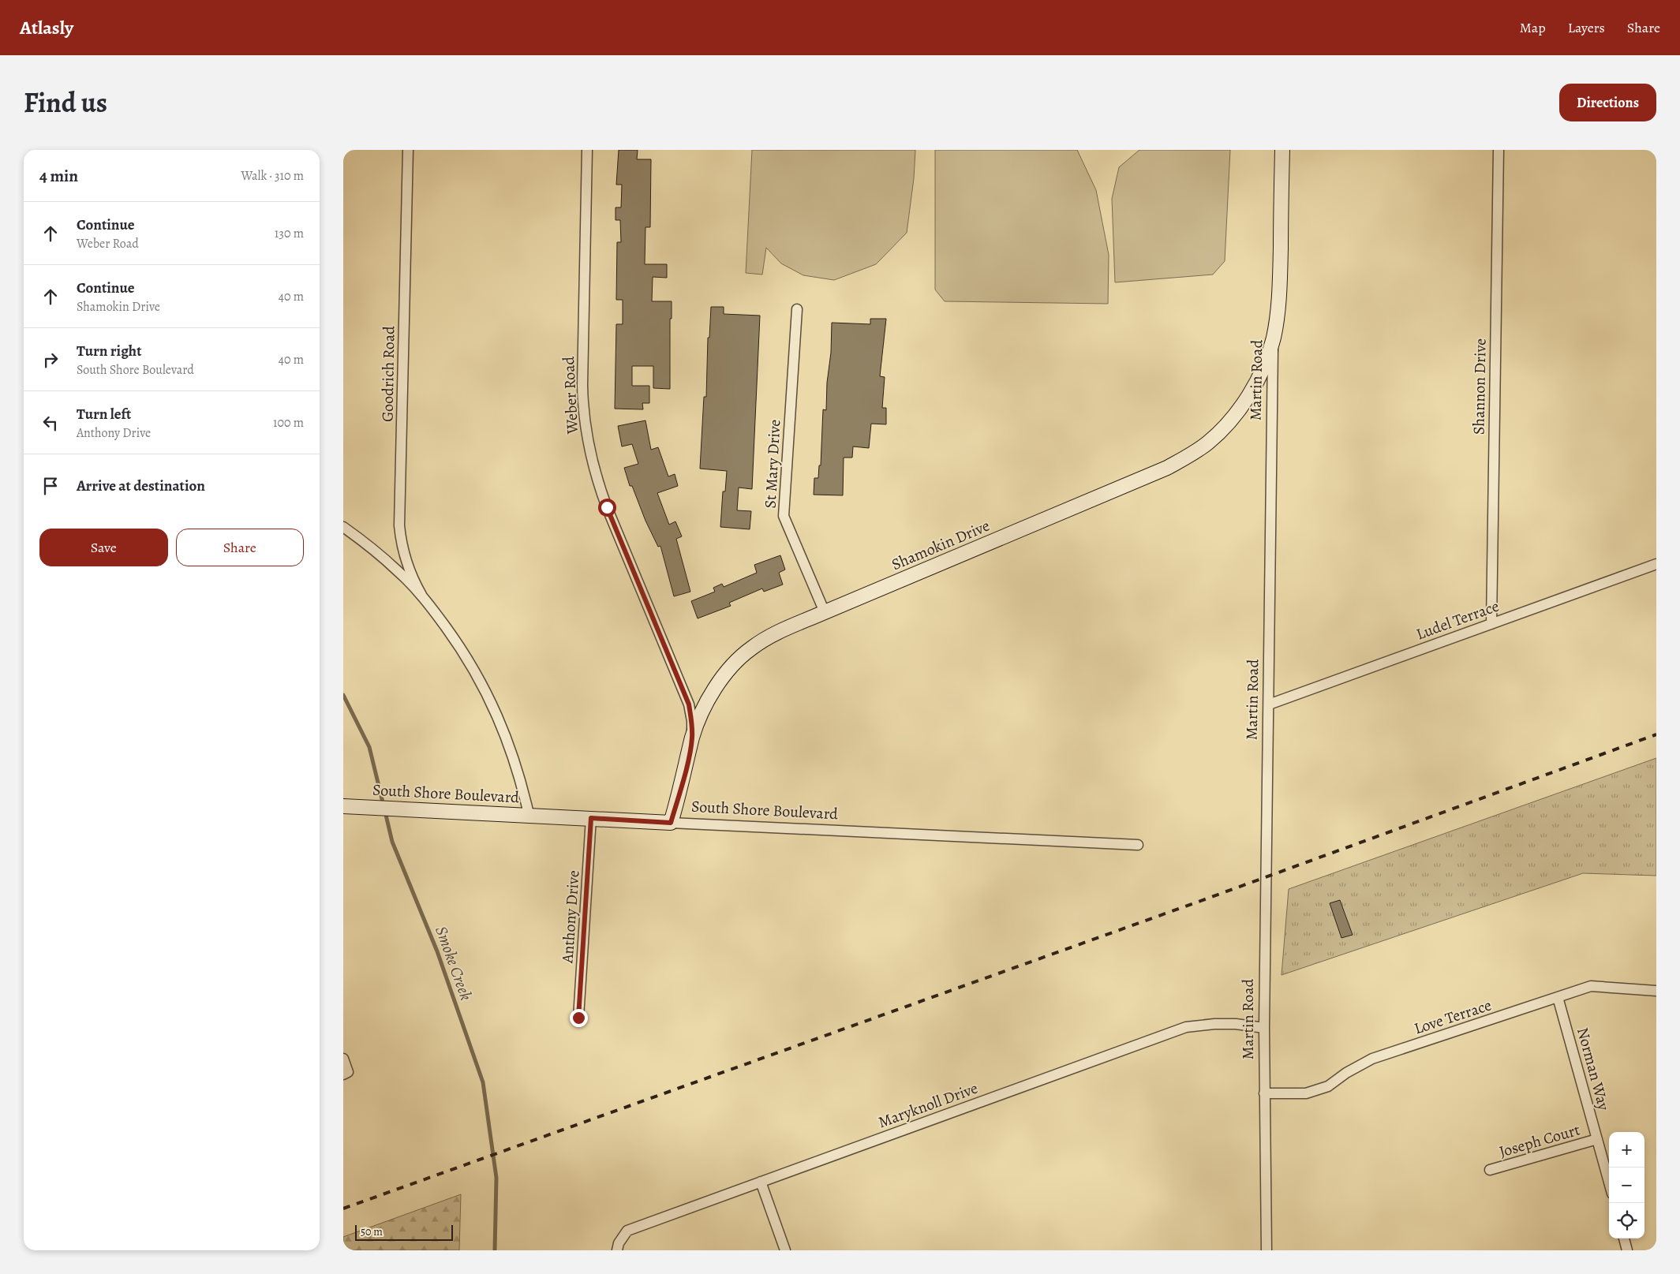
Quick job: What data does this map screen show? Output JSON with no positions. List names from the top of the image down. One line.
{"streets":{"street":["Goodrich Road","Martin Road","Shannon Drive","Weber Road","St Mary Drive","Shamokin Drive","Ludel Terrace","South Shore Boulevard","Anthony Drive","Love Terrace","Norman Way","Maryknoll Drive","Joseph Court"]},"crossings":[["Martin Road","Shamokin Drive"],["Martin Road","Ludel Terrace"],["Martin Road","Love Terrace"],["Martin Road","Maryknoll Drive"],["Shannon Drive","Ludel Terrace"],["Weber Road","Shamokin Drive"],["St Mary Drive","Shamokin Drive"],["Shamokin Drive","South Shore Boulevard"],["South Shore Boulevard","Anthony Drive"],["Love Terrace","Norman Way"],["Norman Way","Joseph Court"]],"water":["Smoke Creek"],"scale_bar":"50 m","page":{"header":"Atlasly","nav":["Map","Layers","Share"],"title":"Find us","buttons":["Directions",["Save","Share"]],"heading":["4 min","Walk · 310 m"],"list":[["Continue","Weber Road","130 m"],["Continue","Shamokin Drive","40 m"],["Turn right","South Shore Boulevard","40 m"],["Turn left","Anthony Drive","100 m"],"Arrive at destination"],"map_buttons":["+","−"],"scale":"50 m"}}
